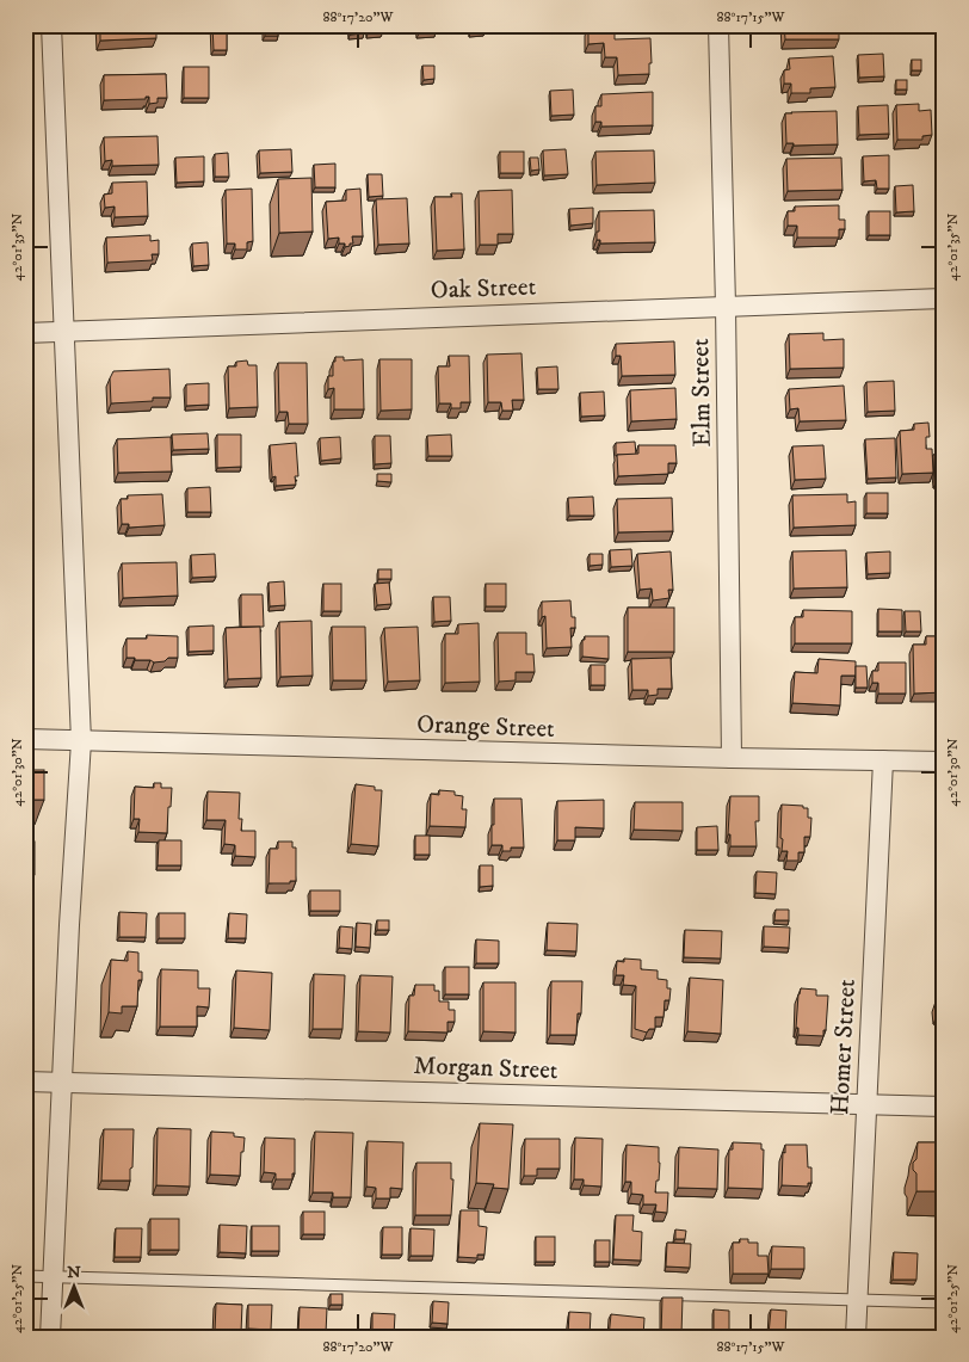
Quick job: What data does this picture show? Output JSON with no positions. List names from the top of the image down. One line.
{"streets":{"street":["Oak Street","Elm Street","Orange Street","Homer Street","Morgan Street"]},"crossings":[["Oak Street","Elm Street"],["Elm Street","Orange Street"],["Orange Street","Homer Street"],["Homer Street","Morgan Street"]],"north":"top","coordinates":["88°17'20\"W","88°17'15\"W","42°01'35\"N","42°01'30\"N","42°01'25\"N"]}
